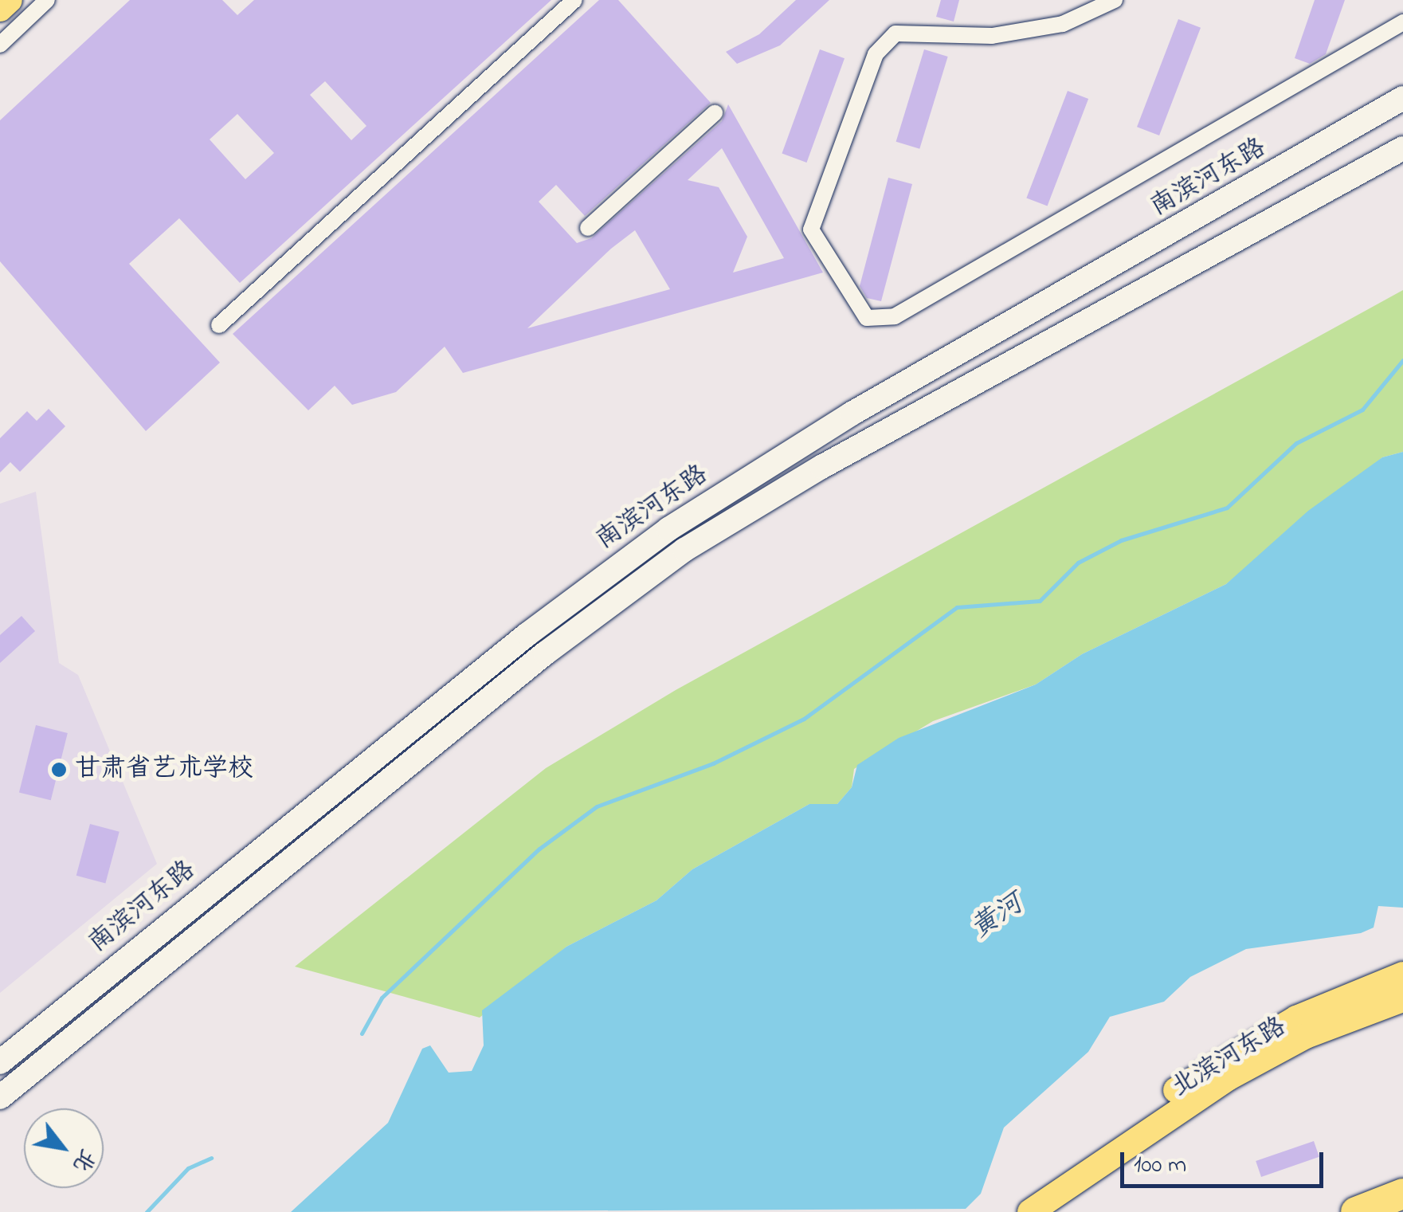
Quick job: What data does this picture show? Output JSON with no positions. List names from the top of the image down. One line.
{"streets":{"main road":["南滨河东路","北滨河东路"]},"water":["黄河"],"places":["甘肃省艺术学校"],"scale_bar":"100 m","north":"bottom right"}
